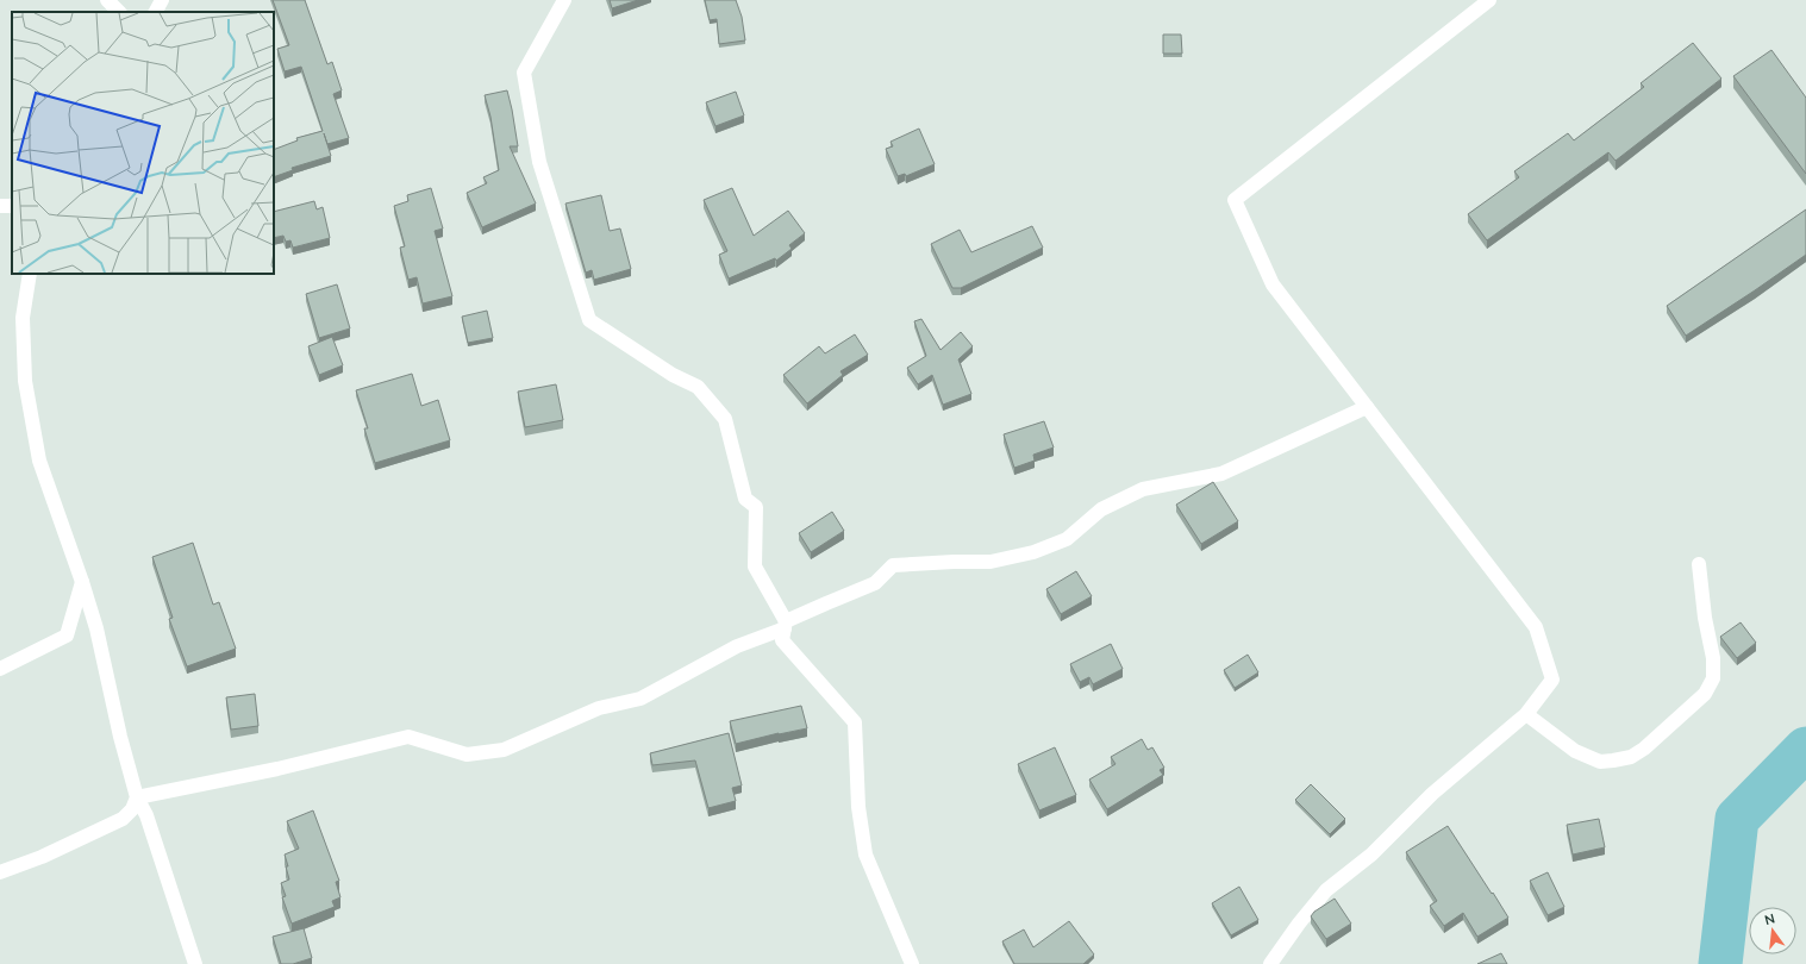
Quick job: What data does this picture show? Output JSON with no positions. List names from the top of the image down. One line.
{"north":"top"}
